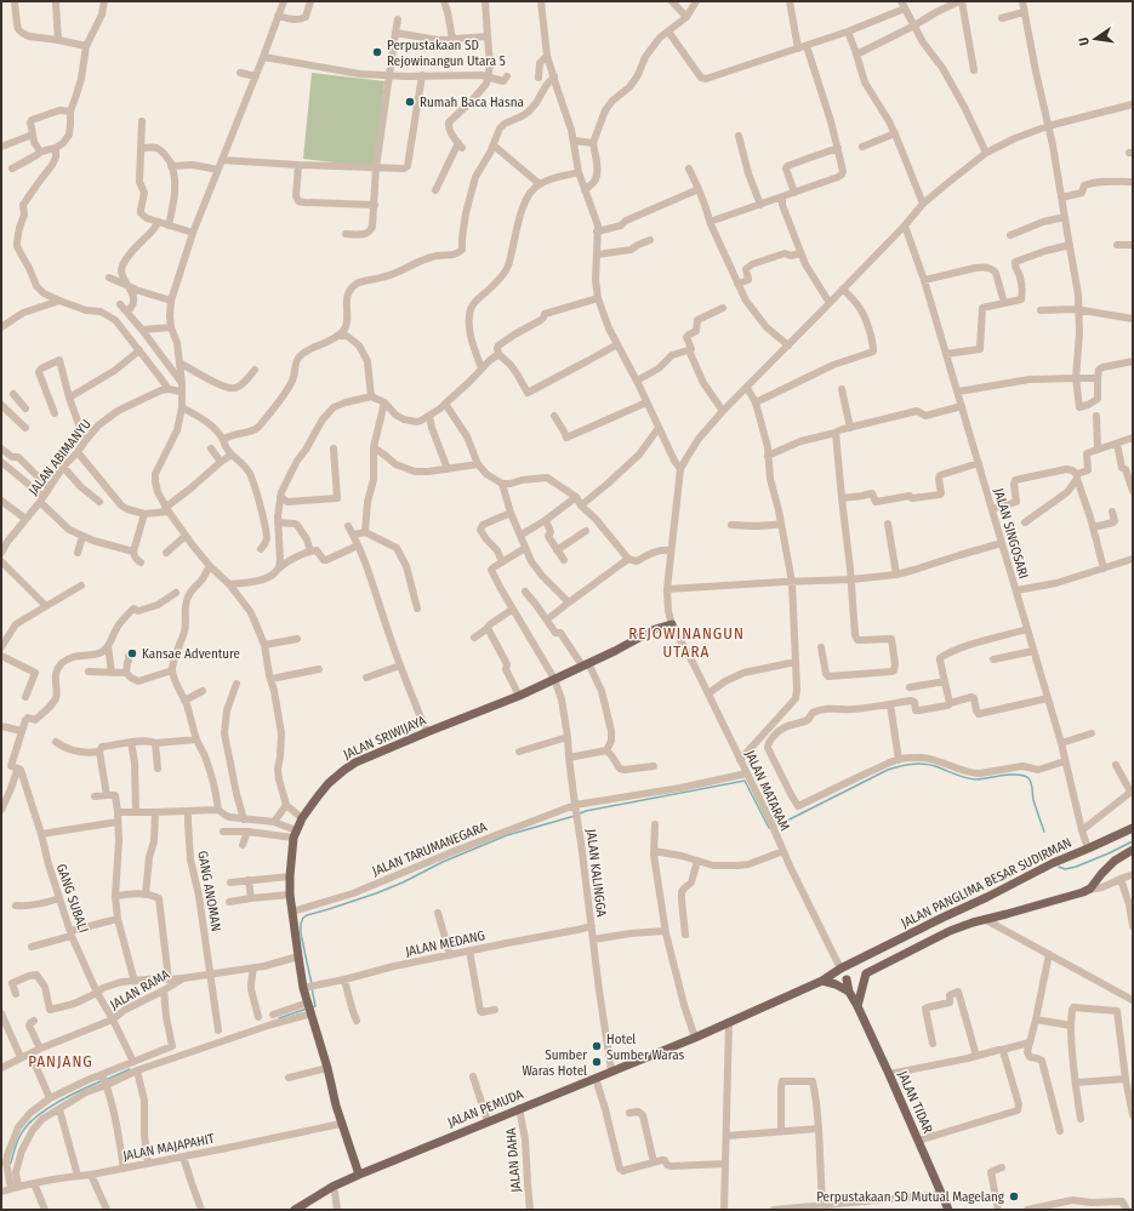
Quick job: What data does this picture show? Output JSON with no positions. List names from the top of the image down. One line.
{"streets":{"main road":["JALAN SRIWIJAYA","JALAN PANGLIMA BESAR SUDIRMAN","JALAN TIDAR","JALAN PEMUDA"],"street":["JALAN ABIMANYU","JALAN SINGOSARI","JALAN MATARAM","JALAN TARUMANEGARA","JALAN KALINGGA","GANG ANOMAN","GANG SUBALI","JALAN MEDANG","JALAN RAMA","JALAN MAJAPAHIT","JALAN DAHA"]},"crossings":[["JALAN SINGOSARI","JALAN PANGLIMA BESAR SUDIRMAN"],["JALAN SRIWIJAYA","JALAN MATARAM"],["JALAN SRIWIJAYA","JALAN TARUMANEGARA"],["JALAN SRIWIJAYA","JALAN KALINGGA"],["JALAN SRIWIJAYA","JALAN MEDANG"],["JALAN SRIWIJAYA","JALAN RAMA"],["JALAN SRIWIJAYA","JALAN PEMUDA"],["JALAN SRIWIJAYA","JALAN MAJAPAHIT"],["JALAN MATARAM","JALAN TARUMANEGARA"],["JALAN MATARAM","JALAN PANGLIMA BESAR SUDIRMAN"],["JALAN MATARAM","JALAN TIDAR"],["JALAN MATARAM","JALAN PEMUDA"],["JALAN TARUMANEGARA","JALAN KALINGGA"],["JALAN KALINGGA","JALAN MEDANG"],["JALAN KALINGGA","JALAN PEMUDA"],["JALAN PANGLIMA BESAR SUDIRMAN","JALAN TIDAR"],["JALAN PANGLIMA BESAR SUDIRMAN","JALAN PEMUDA"],["GANG ANOMAN","JALAN RAMA"],["GANG SUBALI","JALAN RAMA"],["JALAN TIDAR","JALAN PEMUDA"],["JALAN PEMUDA","JALAN DAHA"]],"districts":["REJOWINANGUN UTARA","PANJANG"],"places":["Perpustakaan SD Rejowinangun Utara 5","Rumah Baca Hasna","Kansae Adventure","Hotel Sumber Waras","Sumber Waras Hotel","Perpustakaan SD Mutual Magelang"],"north":"left"}
